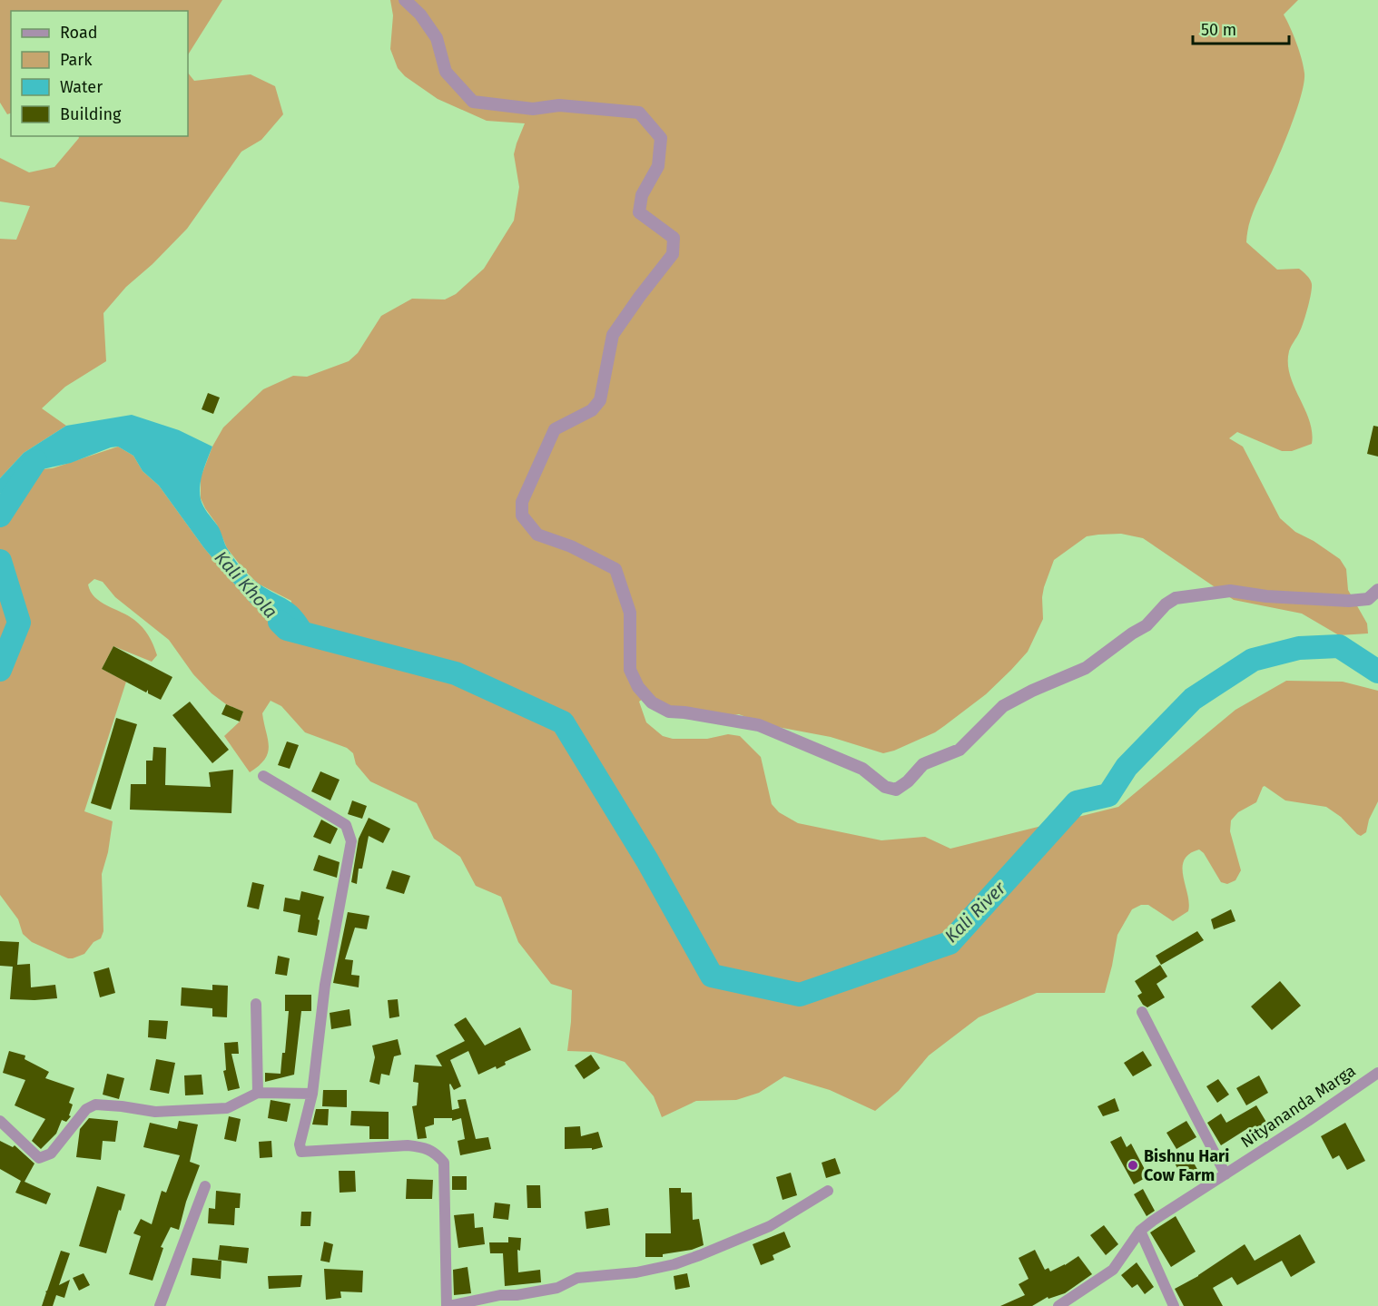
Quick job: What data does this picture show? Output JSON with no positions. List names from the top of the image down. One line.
{"streets":{"street":["Nityananda Marga"]},"water":["Kali Khola","Kali River"],"places":["Bishnu Hari Cow Farm"],"legend":["Road","Park","Water","Building"],"scale_bar":"50 m"}
